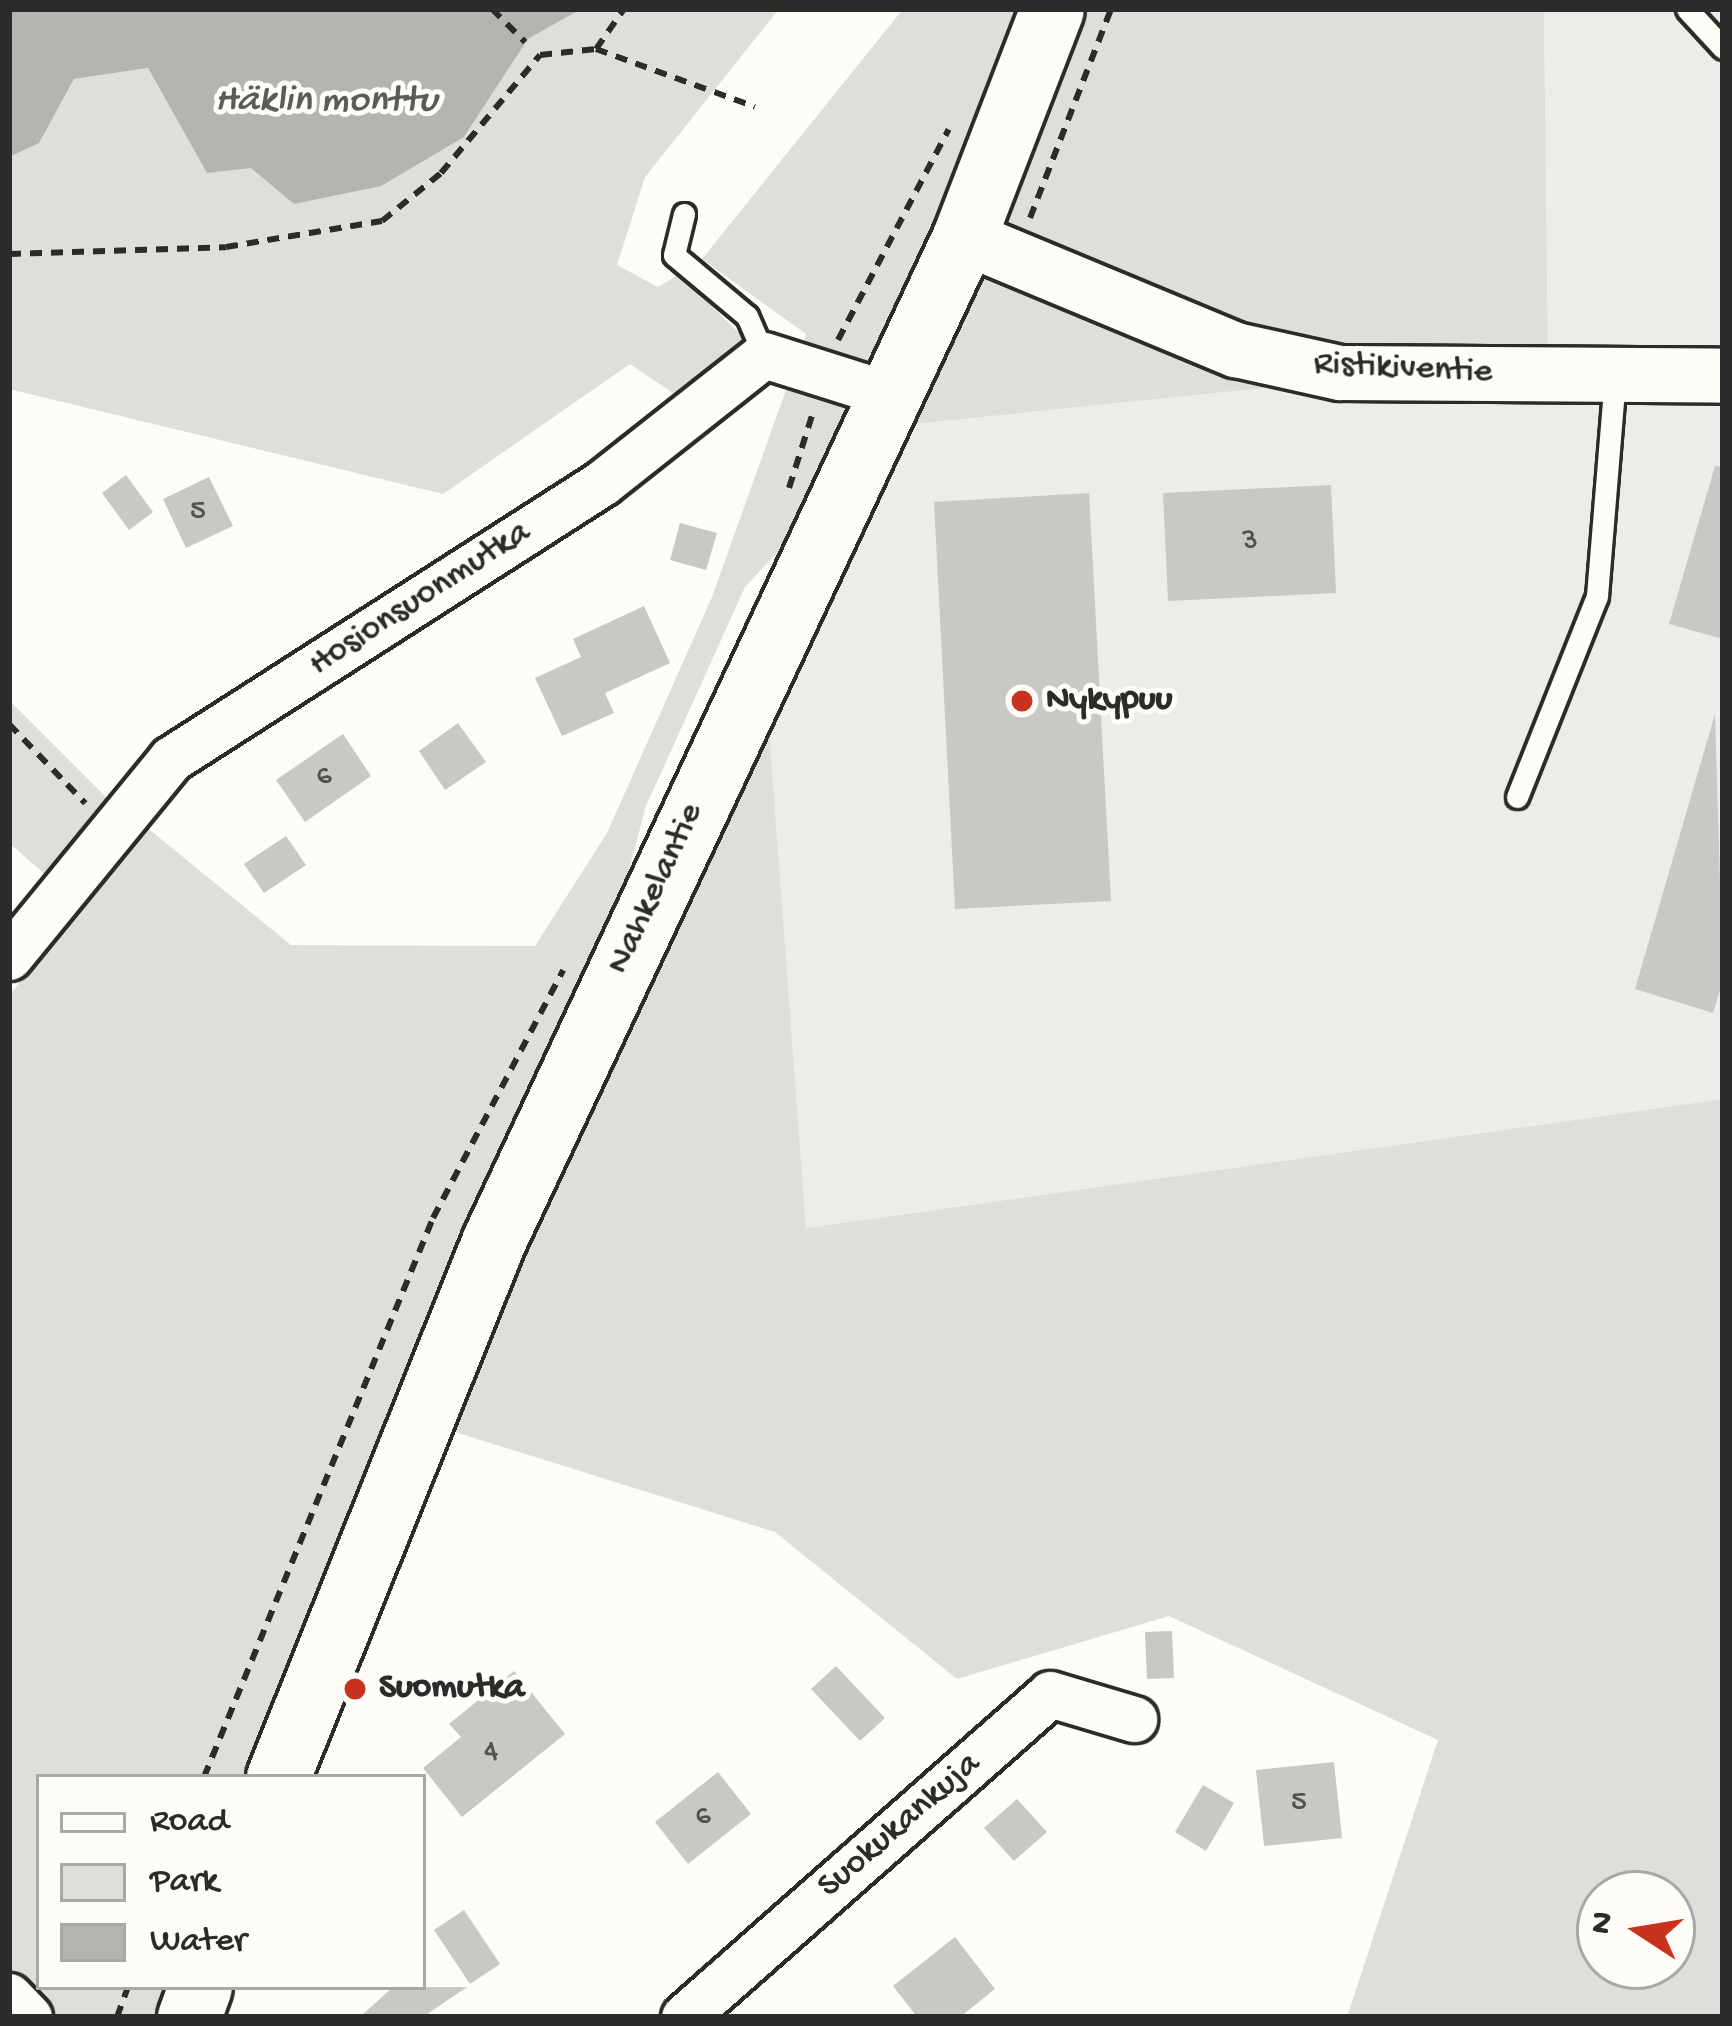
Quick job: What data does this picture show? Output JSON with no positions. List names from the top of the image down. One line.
{"streets":{"main road":["Nahkelantie"],"street":["Ristikiventie","Hosionsuonmutka","Suokukankuja"]},"crossings":[["Ristikiventie","Nahkelantie"]],"water":["Häklin monttu"],"places":["Nykypuu","Suomutka"],"house_numbers":["5","3","6","4","5","6"],"legend":["Road","Park","Water"],"north":"left"}
